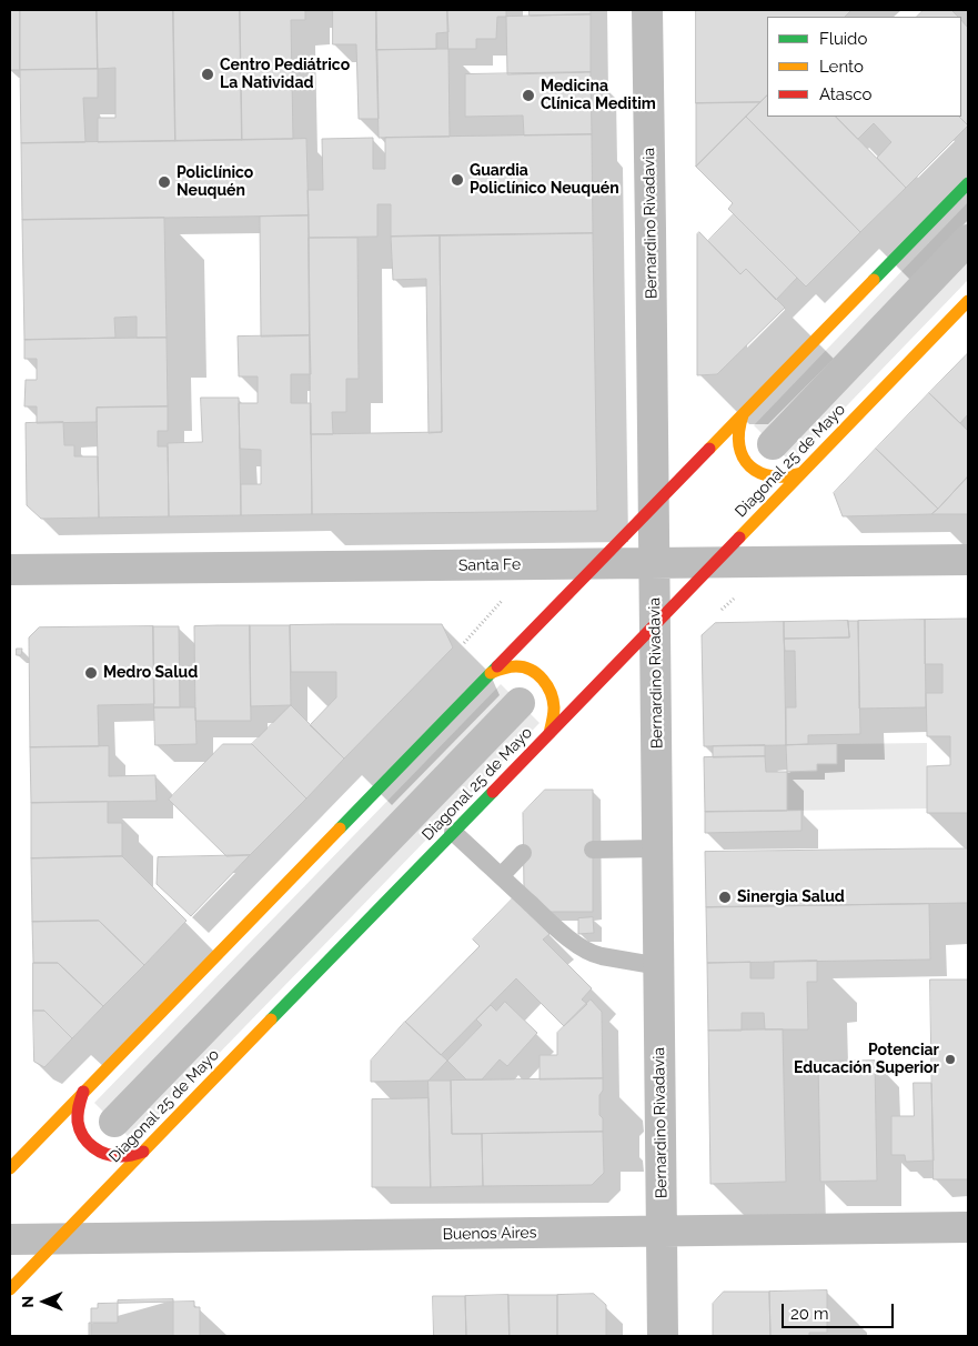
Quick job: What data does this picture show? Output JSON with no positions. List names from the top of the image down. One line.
{"streets":{"main road":["Diagonal 25 de Mayo"],"street":["Bernardino Rivadavia","Santa Fe","Buenos Aires"]},"crossings":[["Bernardino Rivadavia","Diagonal 25 de Mayo"],["Bernardino Rivadavia","Santa Fe"],["Bernardino Rivadavia","Buenos Aires"],["Diagonal 25 de Mayo","Santa Fe"],["Diagonal 25 de Mayo","Buenos Aires"]],"places":["Centro Pediátrico La Natividad","Medicina Clínica Meditim","Guardia Policlínico Neuquén","Policlínico Neuquén","Medro Salud","Sinergia Salud","Potenciar Educación Superior"],"legend":["Fluido","Lento","Atasco"],"scale_bar":"20 m","north":"left"}
